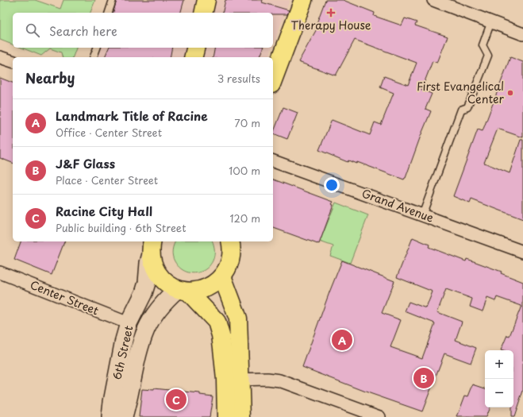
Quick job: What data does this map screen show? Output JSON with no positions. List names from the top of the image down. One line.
{"streets":{"street":["Grand Avenue","Center Street","6th Street"]},"crossings":[["Center Street","6th Street"]],"places":{"health":["Therapy House"],"other":["First Evangelical Center"]},"page":{"search":"Search here","heading":["Nearby","3 results"],"list":[{"mark":"A","name":"Landmark Title of Racine","note":"Office · Center Street","value":"70 m"},{"mark":"B","name":"J&F Glass","note":"Place · Center Street","value":"100 m"},{"mark":"C","name":"Racine City Hall","note":"Public building · 6th Street","value":"120 m"}],"pins":["A","B","C"],"map_buttons":["+","−"]}}
